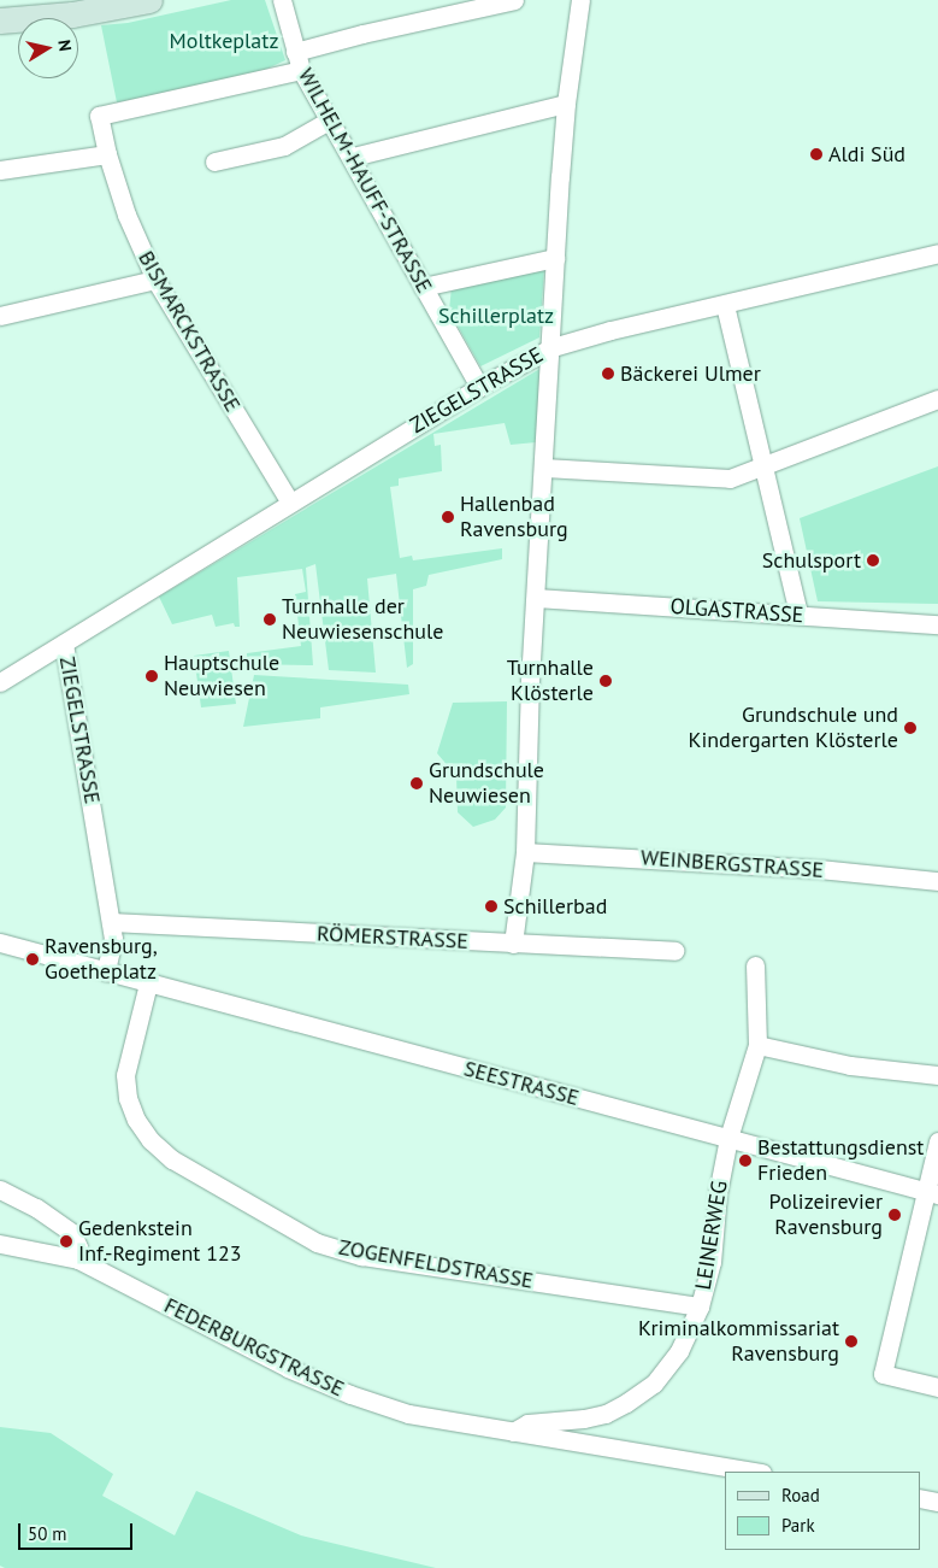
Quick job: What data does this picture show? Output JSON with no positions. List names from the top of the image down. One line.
{"streets":{"street":["WILHELM-HAUFF-STRASSE","BISMARCKSTRASSE","ZIEGELSTRASSE","OLGASTRASSE","WEINBERGSTRASSE","RÖMERSTRASSE","SEESTRASSE","LEINERWEG","ZOGENFELDSTRASSE","FEDERBURGSTRASSE"]},"crossings":[["WILHELM-HAUFF-STRASSE","BISMARCKSTRASSE"],["WILHELM-HAUFF-STRASSE","ZIEGELSTRASSE"],["BISMARCKSTRASSE","ZIEGELSTRASSE"],["ZIEGELSTRASSE","RÖMERSTRASSE"],["SEESTRASSE","LEINERWEG"],["SEESTRASSE","ZOGENFELDSTRASSE"],["LEINERWEG","ZOGENFELDSTRASSE"],["LEINERWEG","FEDERBURGSTRASSE"]],"parks":["Moltkeplatz","Schillerplatz"],"places":["Aldi Süd","Bäckerei Ulmer","Hallenbad Ravensburg","Schulsport","Turnhalle der Neuwiesenschule","Hauptschule Neuwiesen","Turnhalle Klösterle","Grundschule und Kindergarten Klösterle","Grundschule Neuwiesen","Schillerbad","Ravensburg, Goetheplatz","Bestattungsdienst Frieden","Polizeirevier Ravensburg","Gedenkstein Inf.-Regiment 123","Kriminalkommissariat Ravensburg"],"legend":["Road","Park"],"scale_bar":"50 m","north":"right"}
